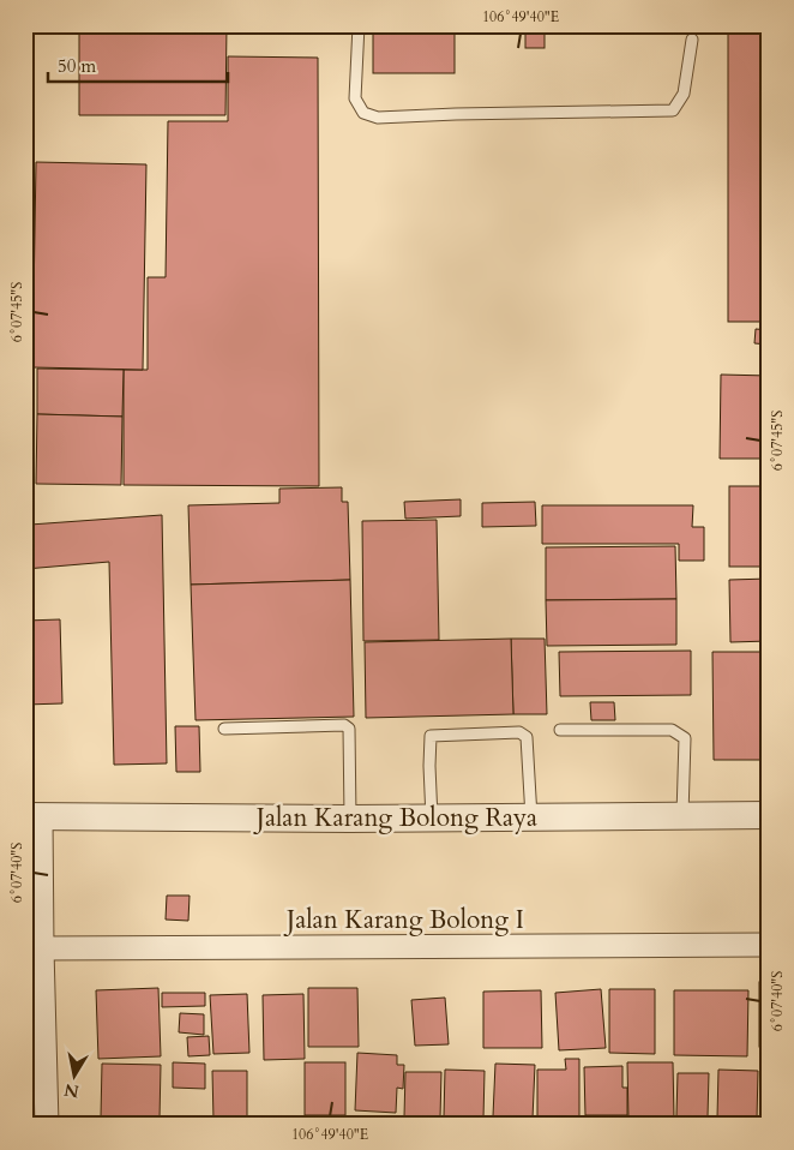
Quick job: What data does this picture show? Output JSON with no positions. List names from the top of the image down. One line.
{"streets":{"street":["Jalan Karang Bolong Raya","Jalan Karang Bolong I"]},"scale_bar":"50 m","north":"bottom","coordinates":["106°49'40\"E","6°07'45\"S","6°07'40\"S"]}
